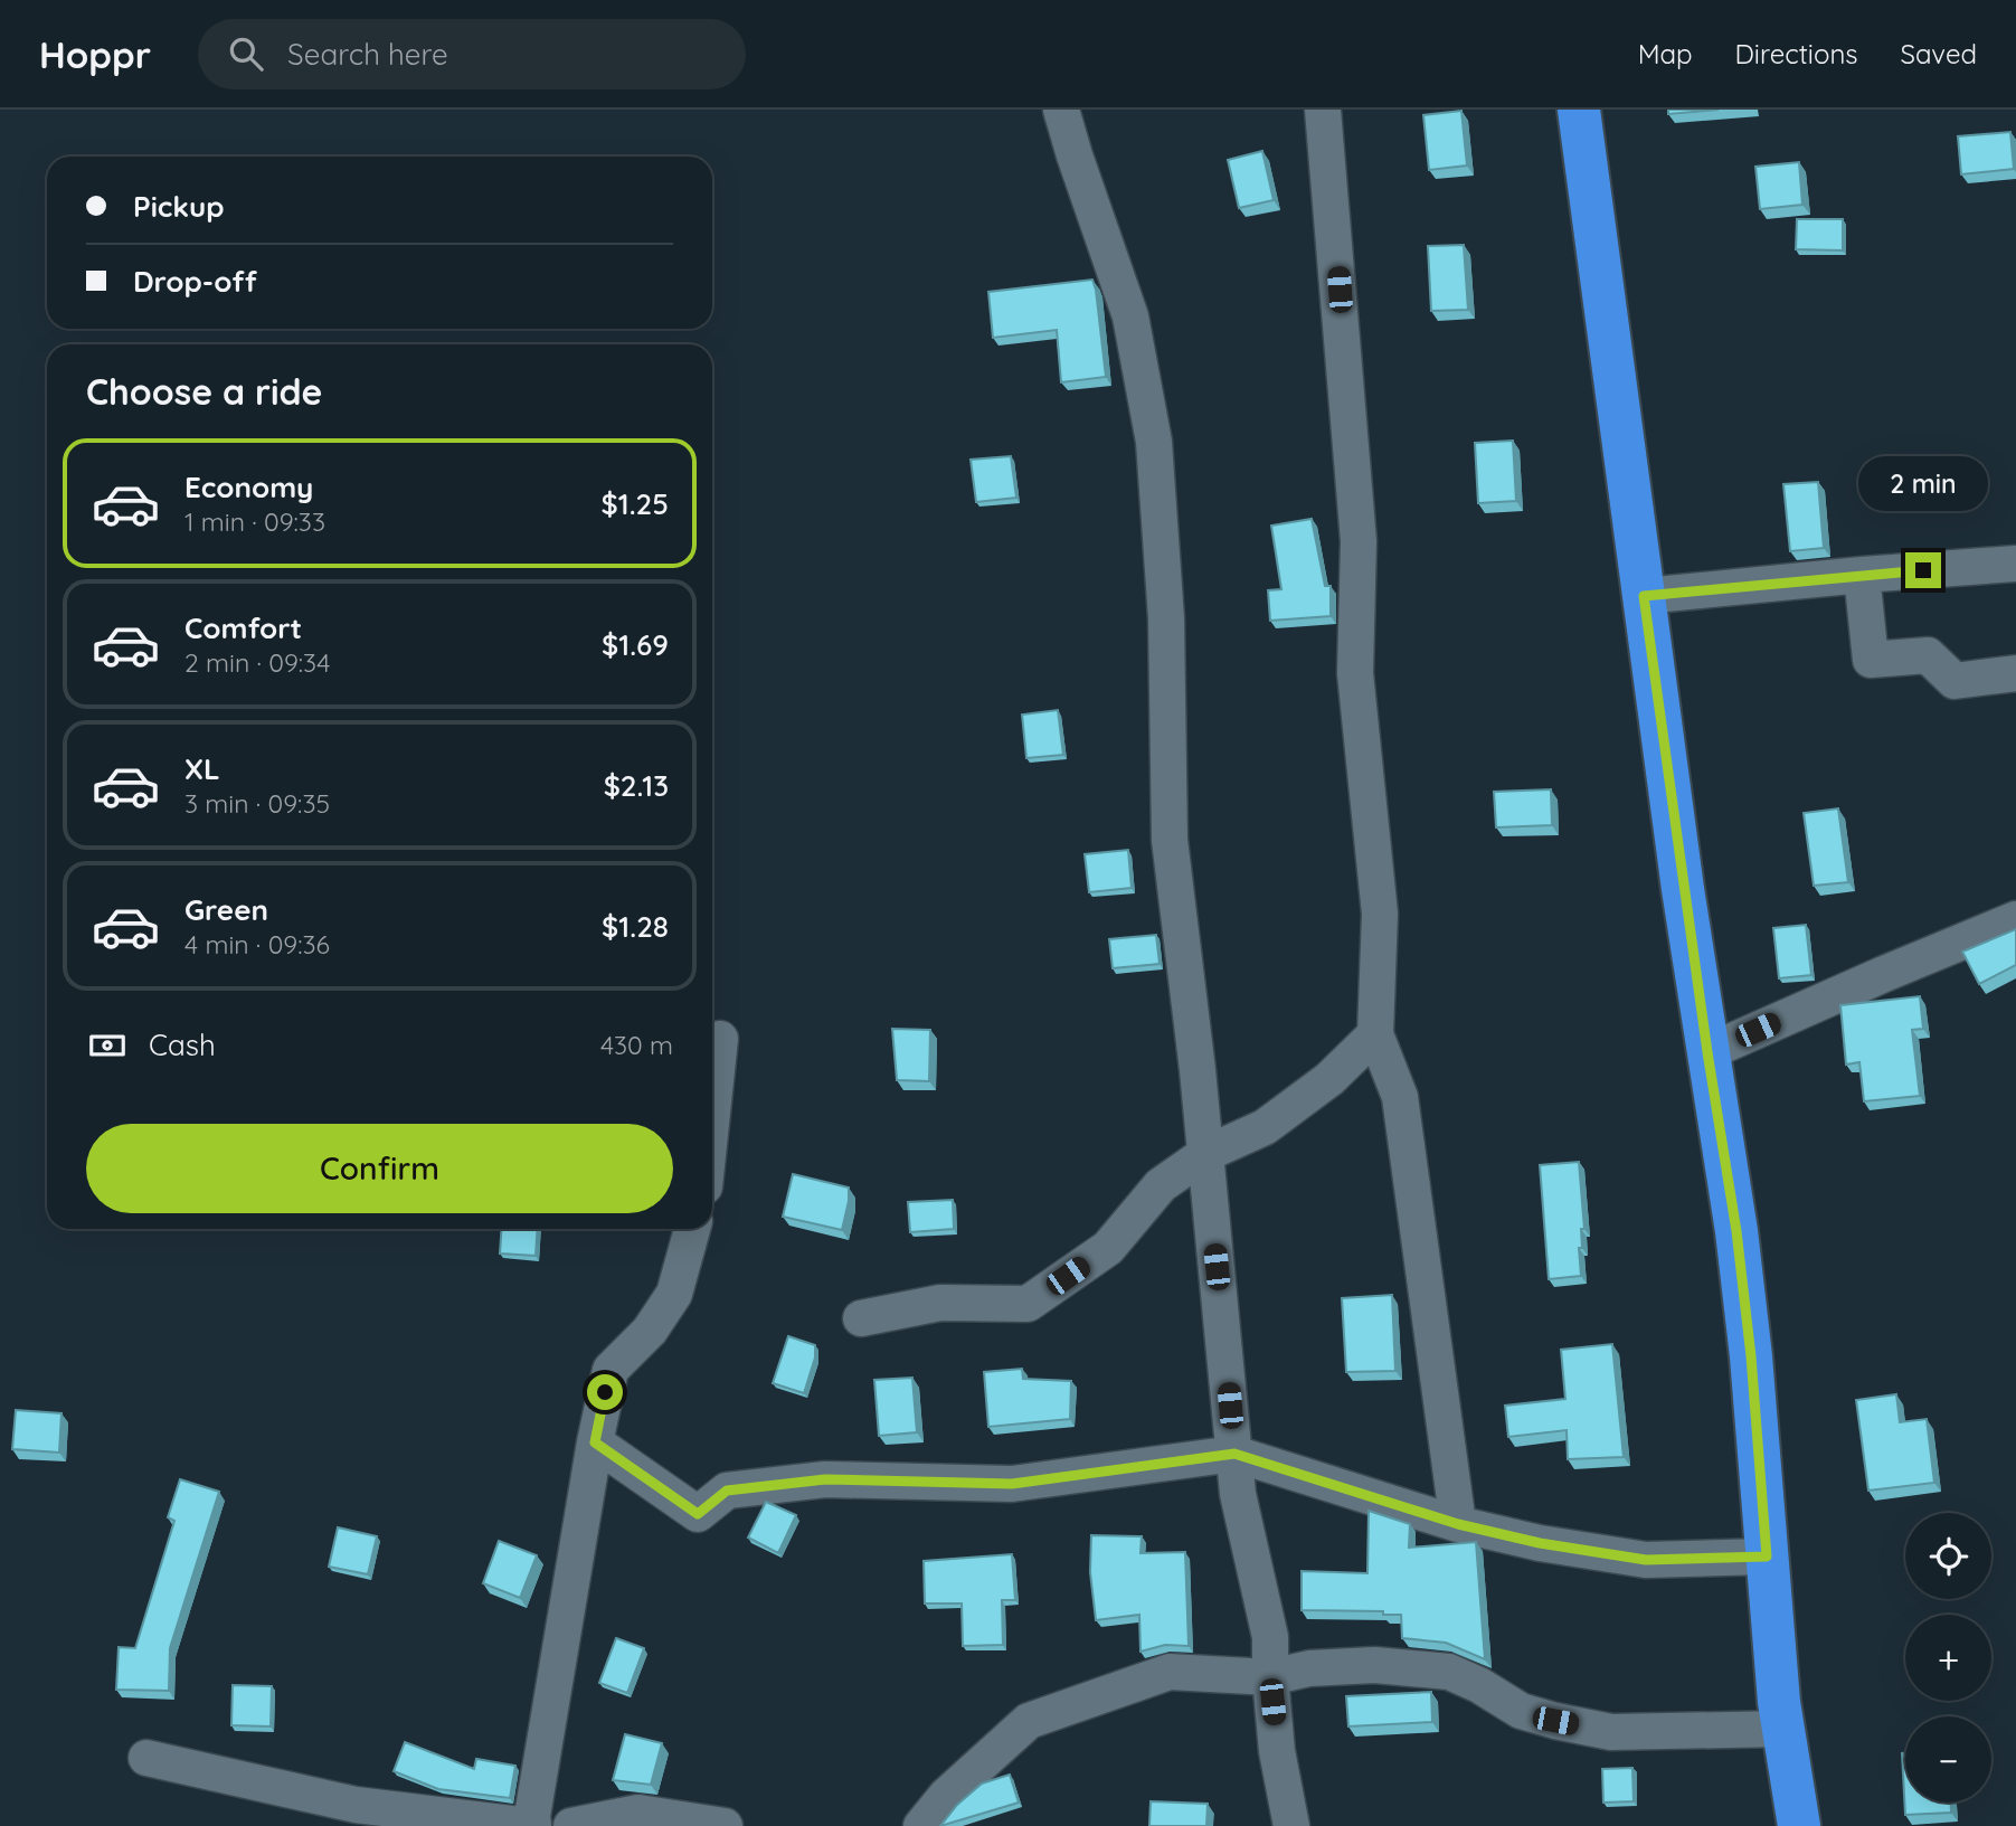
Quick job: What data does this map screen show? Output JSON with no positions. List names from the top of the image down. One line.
{"page":{"header":"Hoppr","search":"Search here","nav":["Map","Directions","Saved"],"banner":["Pickup","Drop-off"],"heading":"Choose a ride","list":[{"name":"Economy","note":"1 min · 09:33","value":"$1.25"},{"name":"Comfort","note":"2 min · 09:34","value":"$1.69"},{"name":"XL","note":"3 min · 09:35","value":"$2.13"},{"name":"Green","note":"4 min · 09:36","value":"$1.28"}],"bubble":"2 min","pay":["Cash","430 m"],"buttons":"Confirm","map_buttons":["+","−"]}}
